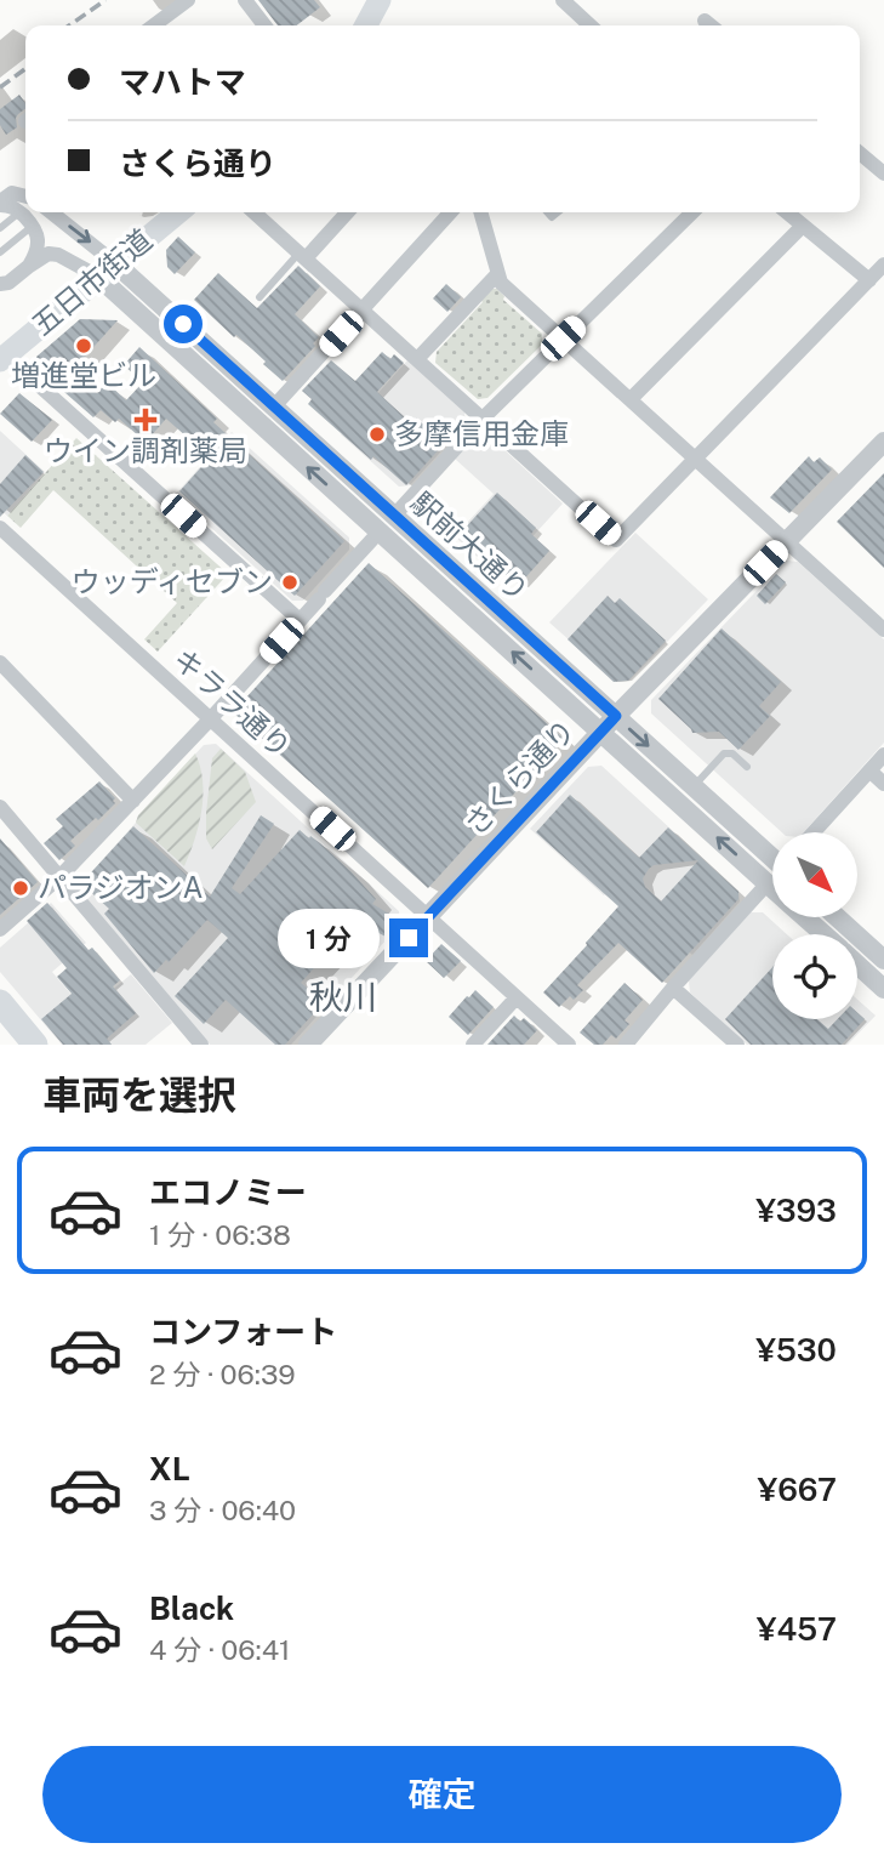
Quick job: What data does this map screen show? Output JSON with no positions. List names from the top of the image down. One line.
{"streets":{"main road":["五日市街道"],"street":["駅前大通り","キララ通り","さくら通り"]},"crossings":[["五日市街道","駅前大通り"],["駅前大通り","さくら通り"],["キララ通り","さくら通り"]],"districts":["秋川"],"places":{"other":["増進堂ビル","多摩信用金庫","ウッディセブン","パラジオンA"],"health":["ウイン調剤薬局"]},"north":"bottom right","page":{"banner":["マハトマ","さくら通り"],"bubble":"1 分","heading":"車両を選択","list":[{"name":"エコノミー","note":"1 分 · 06:38","value":"¥393"},{"name":"コンフォート","note":"2 分 · 06:39","value":"¥530"},{"name":"XL","note":"3 分 · 06:40","value":"¥667"},{"name":"Black","note":"4 分 · 06:41","value":"¥457"}],"buttons":"確定"}}
